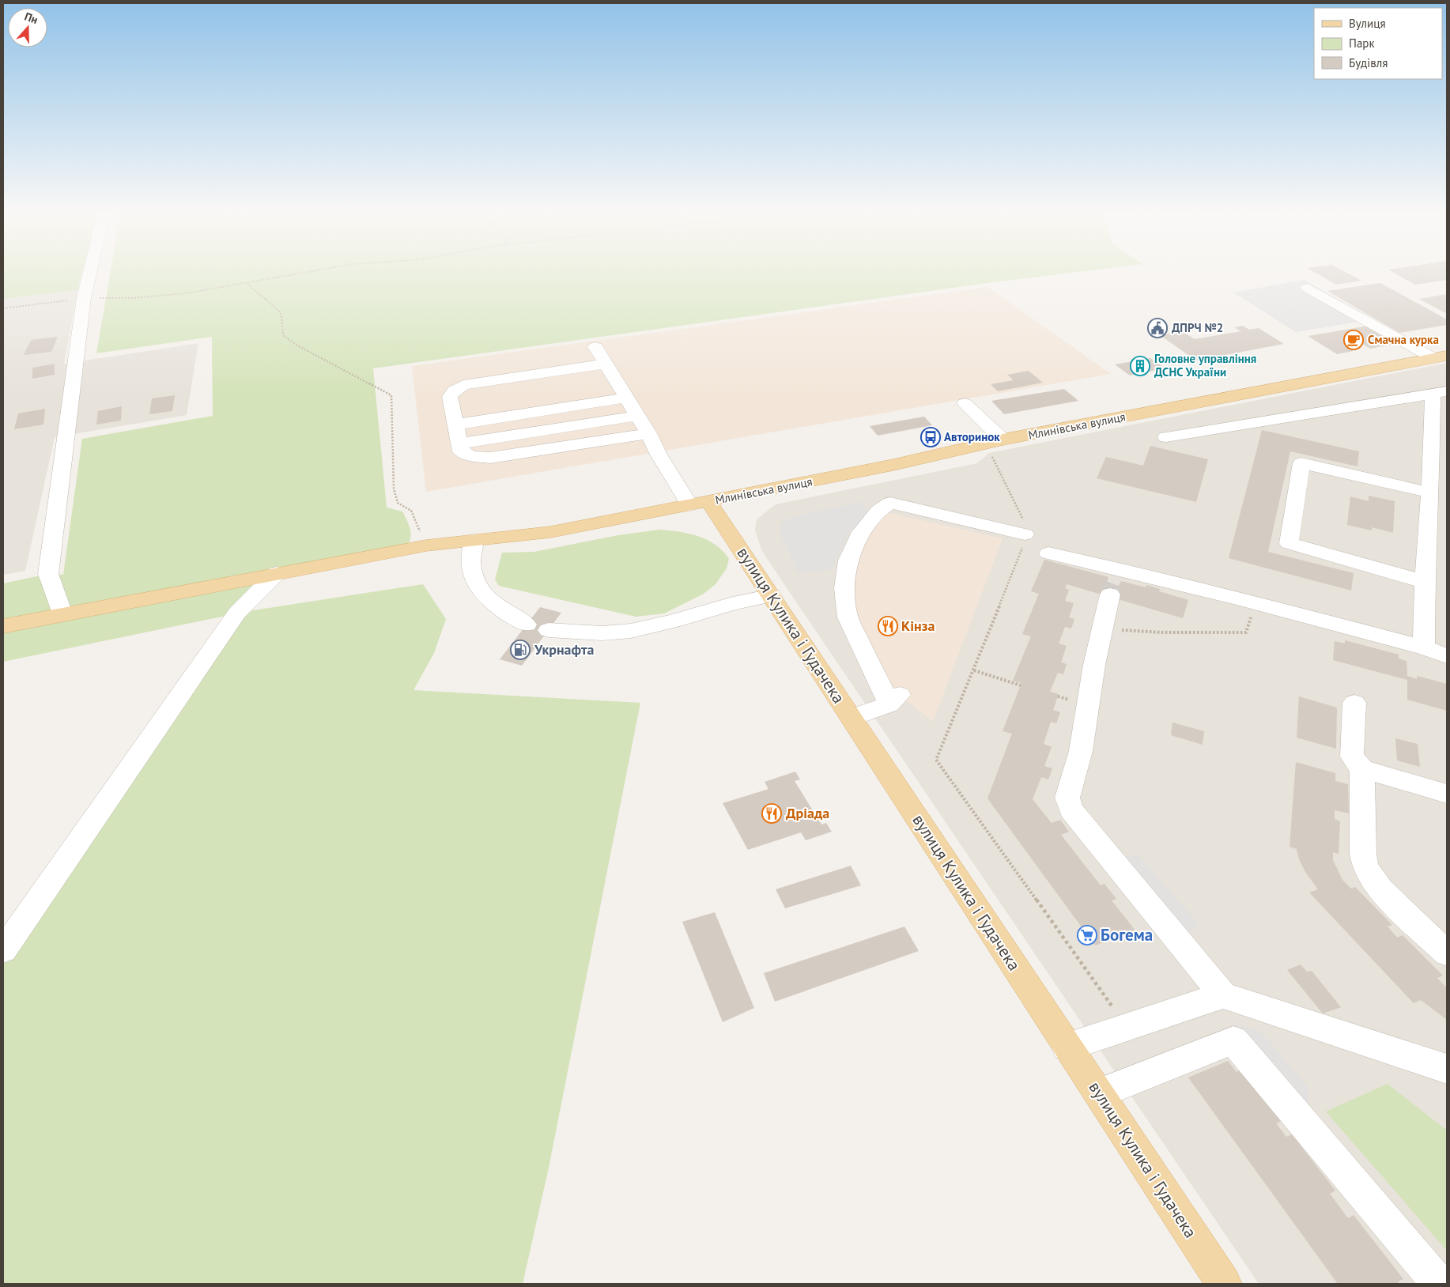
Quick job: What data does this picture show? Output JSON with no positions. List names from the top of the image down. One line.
{"streets":{"main road":["Млинівська вулиця","вулиця Кулика і Гудачека"]},"crossings":[["Млинівська вулиця","вулиця Кулика і Гудачека"]],"places":{"public building":["ДПРЧ №2"],"cafe":["Смачна курка"],"building":["Головне управління ДСНС України"],"bus stop":["Авторинок"],"restaurant":["Кінза","Дріада"],"fuel station":["Укрнафта"],"supermarket":["Богема"]},"legend":["Вулиця","Парк","Будівля"],"north":"top"}
